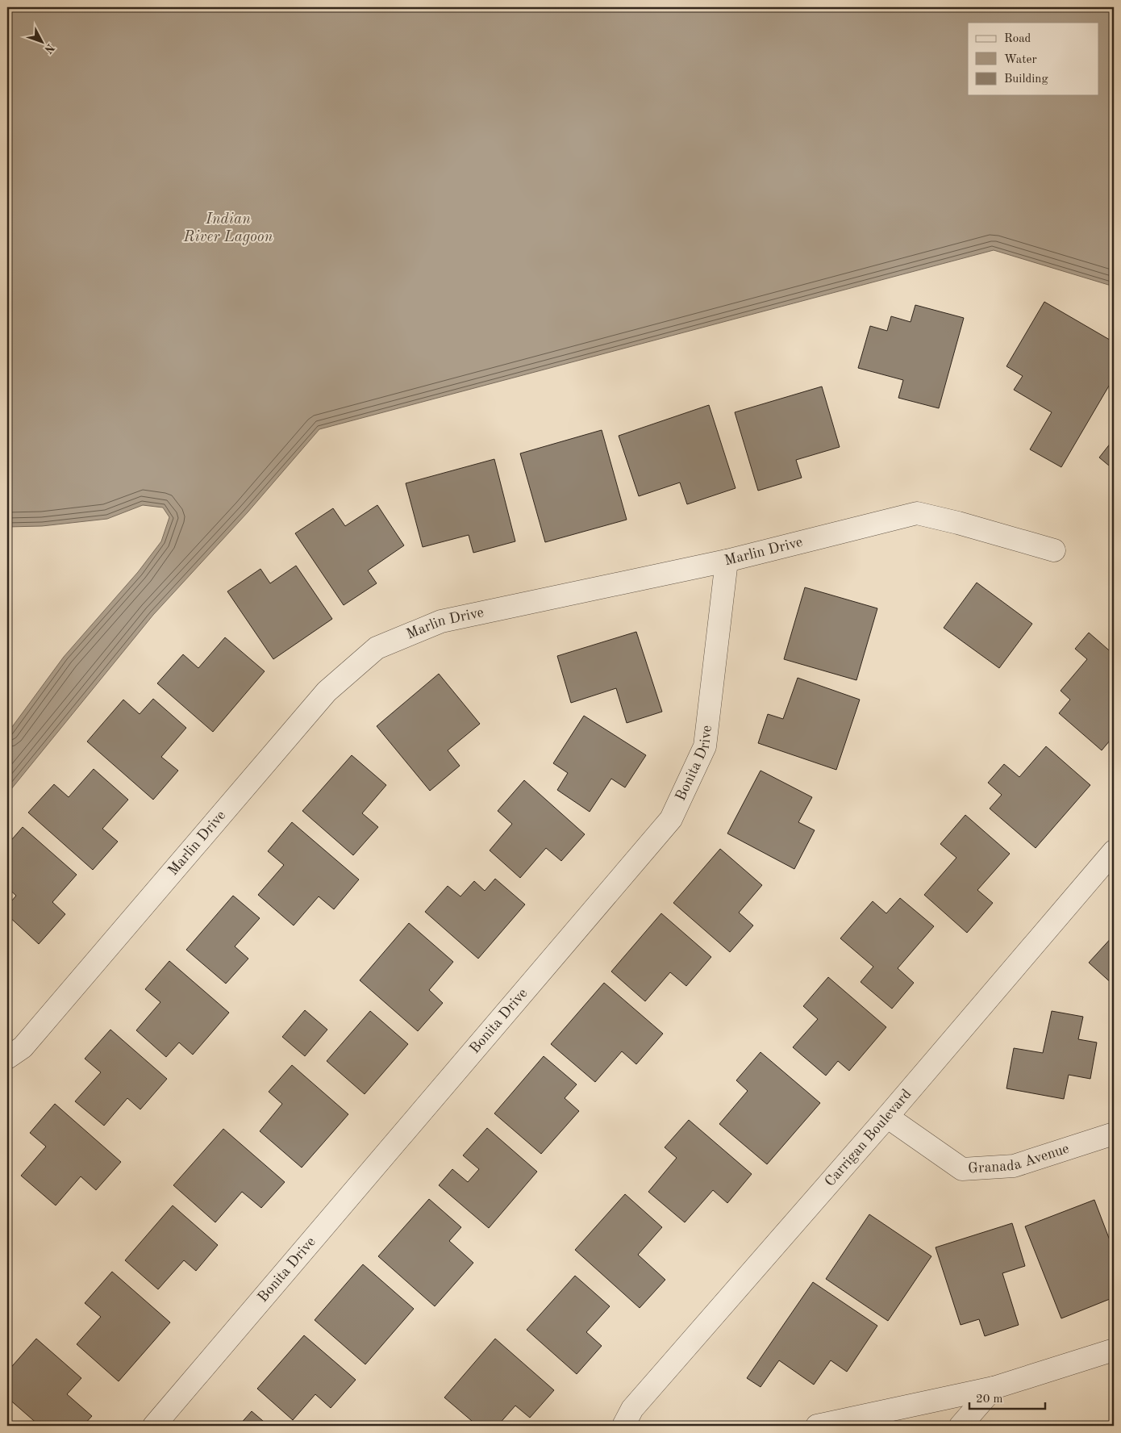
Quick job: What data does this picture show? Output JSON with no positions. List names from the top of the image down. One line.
{"streets":{"street":["Marlin Drive","Bonita Drive","Carrigan Boulevard","Granada Avenue"]},"crossings":[["Marlin Drive","Bonita Drive"],["Carrigan Boulevard","Granada Avenue"]],"water":["Indian River Lagoon"],"legend":["Road","Water","Building"],"scale_bar":"20 m","north":"bottom right"}
